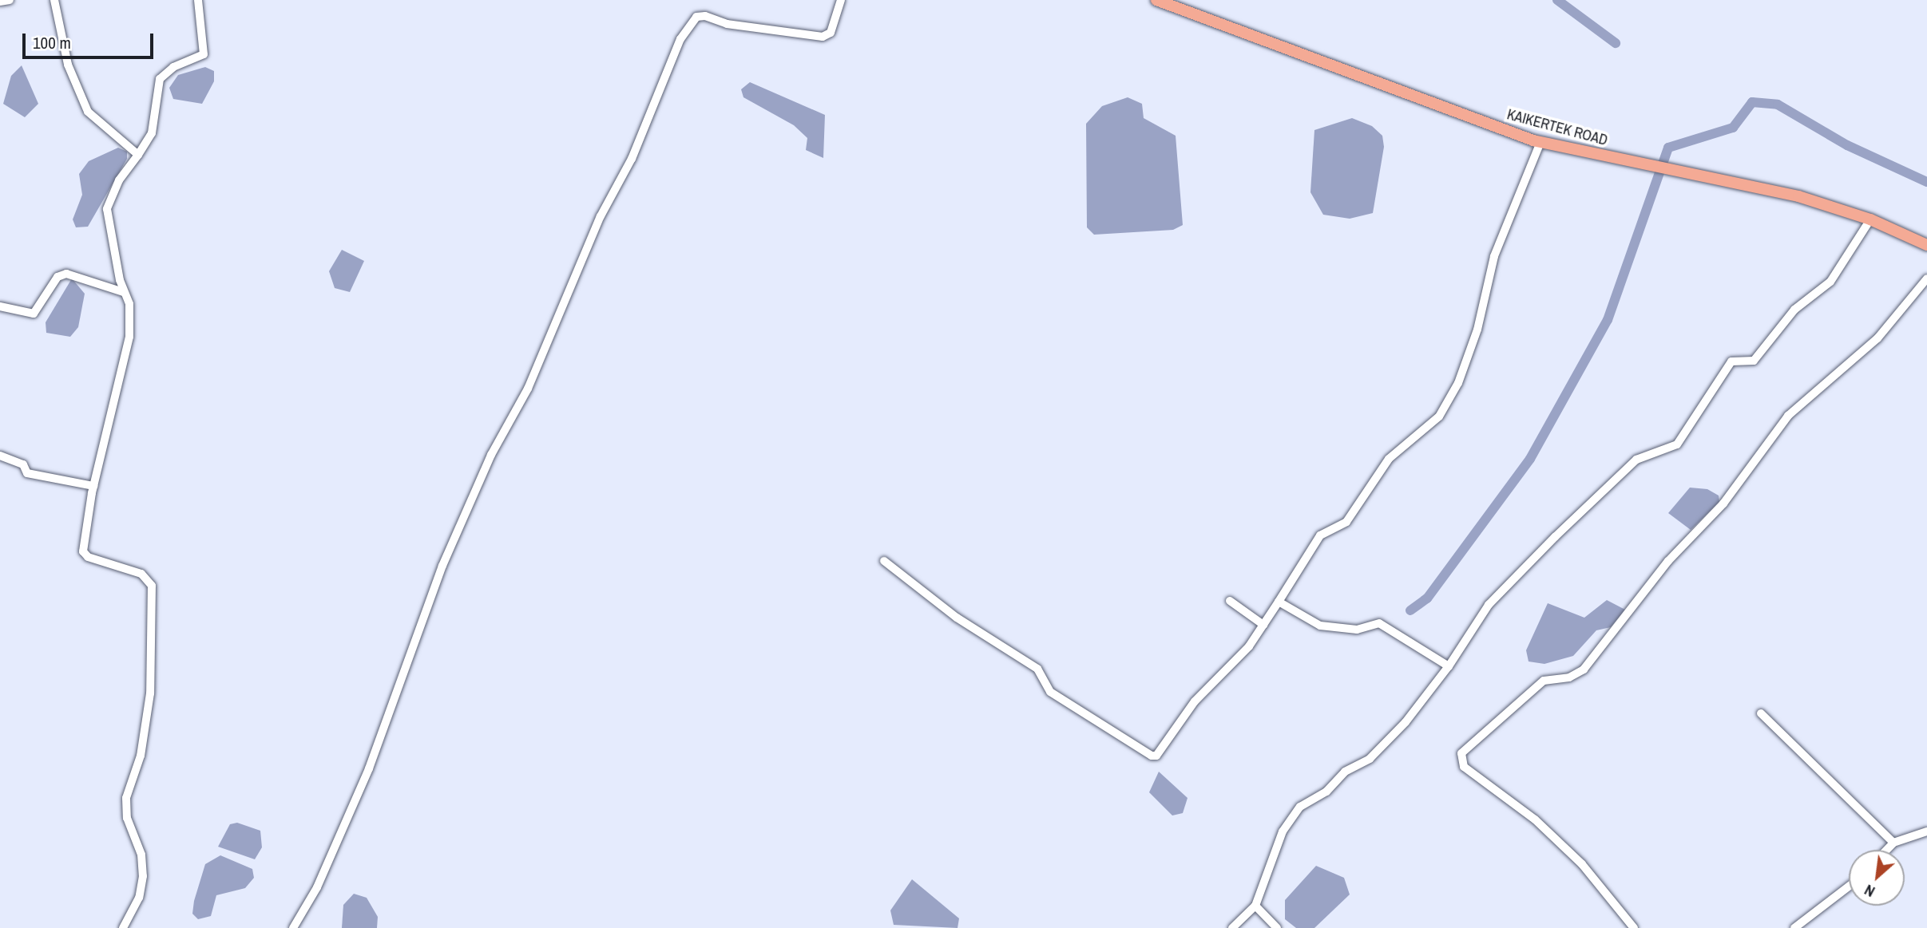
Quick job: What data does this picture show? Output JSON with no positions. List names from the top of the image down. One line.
{"streets":{"main road":["KAIKERTEK ROAD"]},"scale_bar":"100 m","north":"bottom left"}
